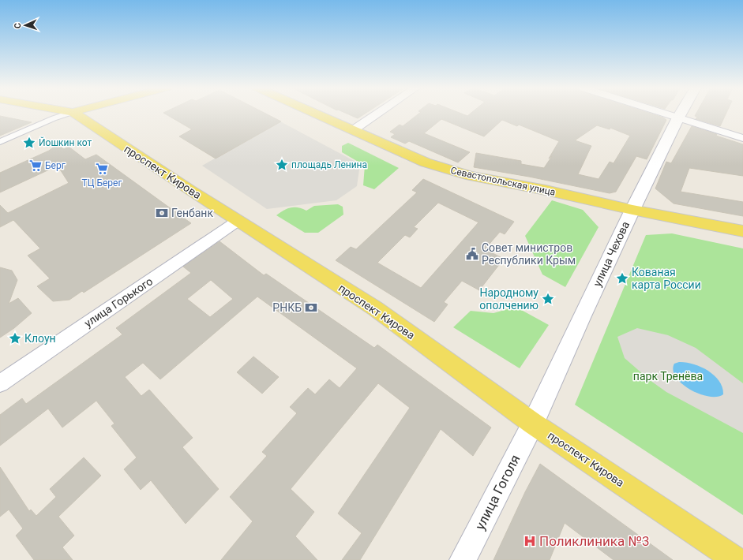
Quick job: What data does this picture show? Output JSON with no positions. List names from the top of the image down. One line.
{"streets":{"main road":["проспект Кирова","Севастопольская улица","улица Чехова","улица Гоголя"],"street":["улица Горького"]},"crossings":[["проспект Кирова","улица Чехова"],["проспект Кирова","улица Горького"],["проспект Кирова","улица Гоголя"],["Севастопольская улица","улица Чехова"],["улица Чехова","улица Гоголя"]],"parks":["парк Тренёва"],"places":{"place":["Йошкин кот","площадь Ленина","Кованая карта России","Народному ополчению","Клоун"],"supermarket":["Берг","ТЦ Берег"],"bank":["Генбанк","РНКБ"],"public building":["Совет министров Республики Крым"],"hospital":["Поликлиника №3"]},"north":"left"}
